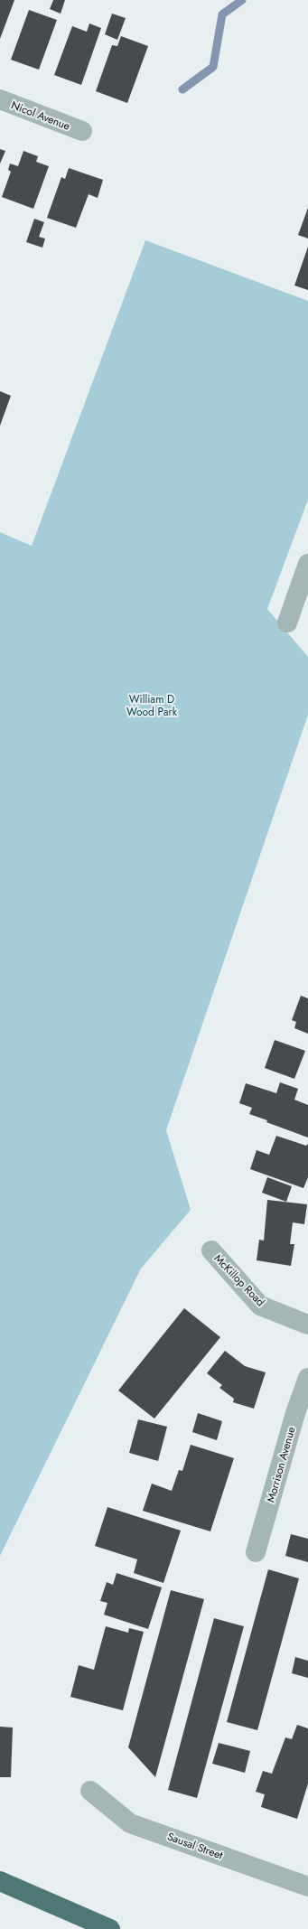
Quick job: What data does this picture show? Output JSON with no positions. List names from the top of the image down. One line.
{"streets":{"street":["Nicol Avenue","McKillop Road","Morrison Avenue","Sausal Street"]},"parks":["William D Wood Park"]}
